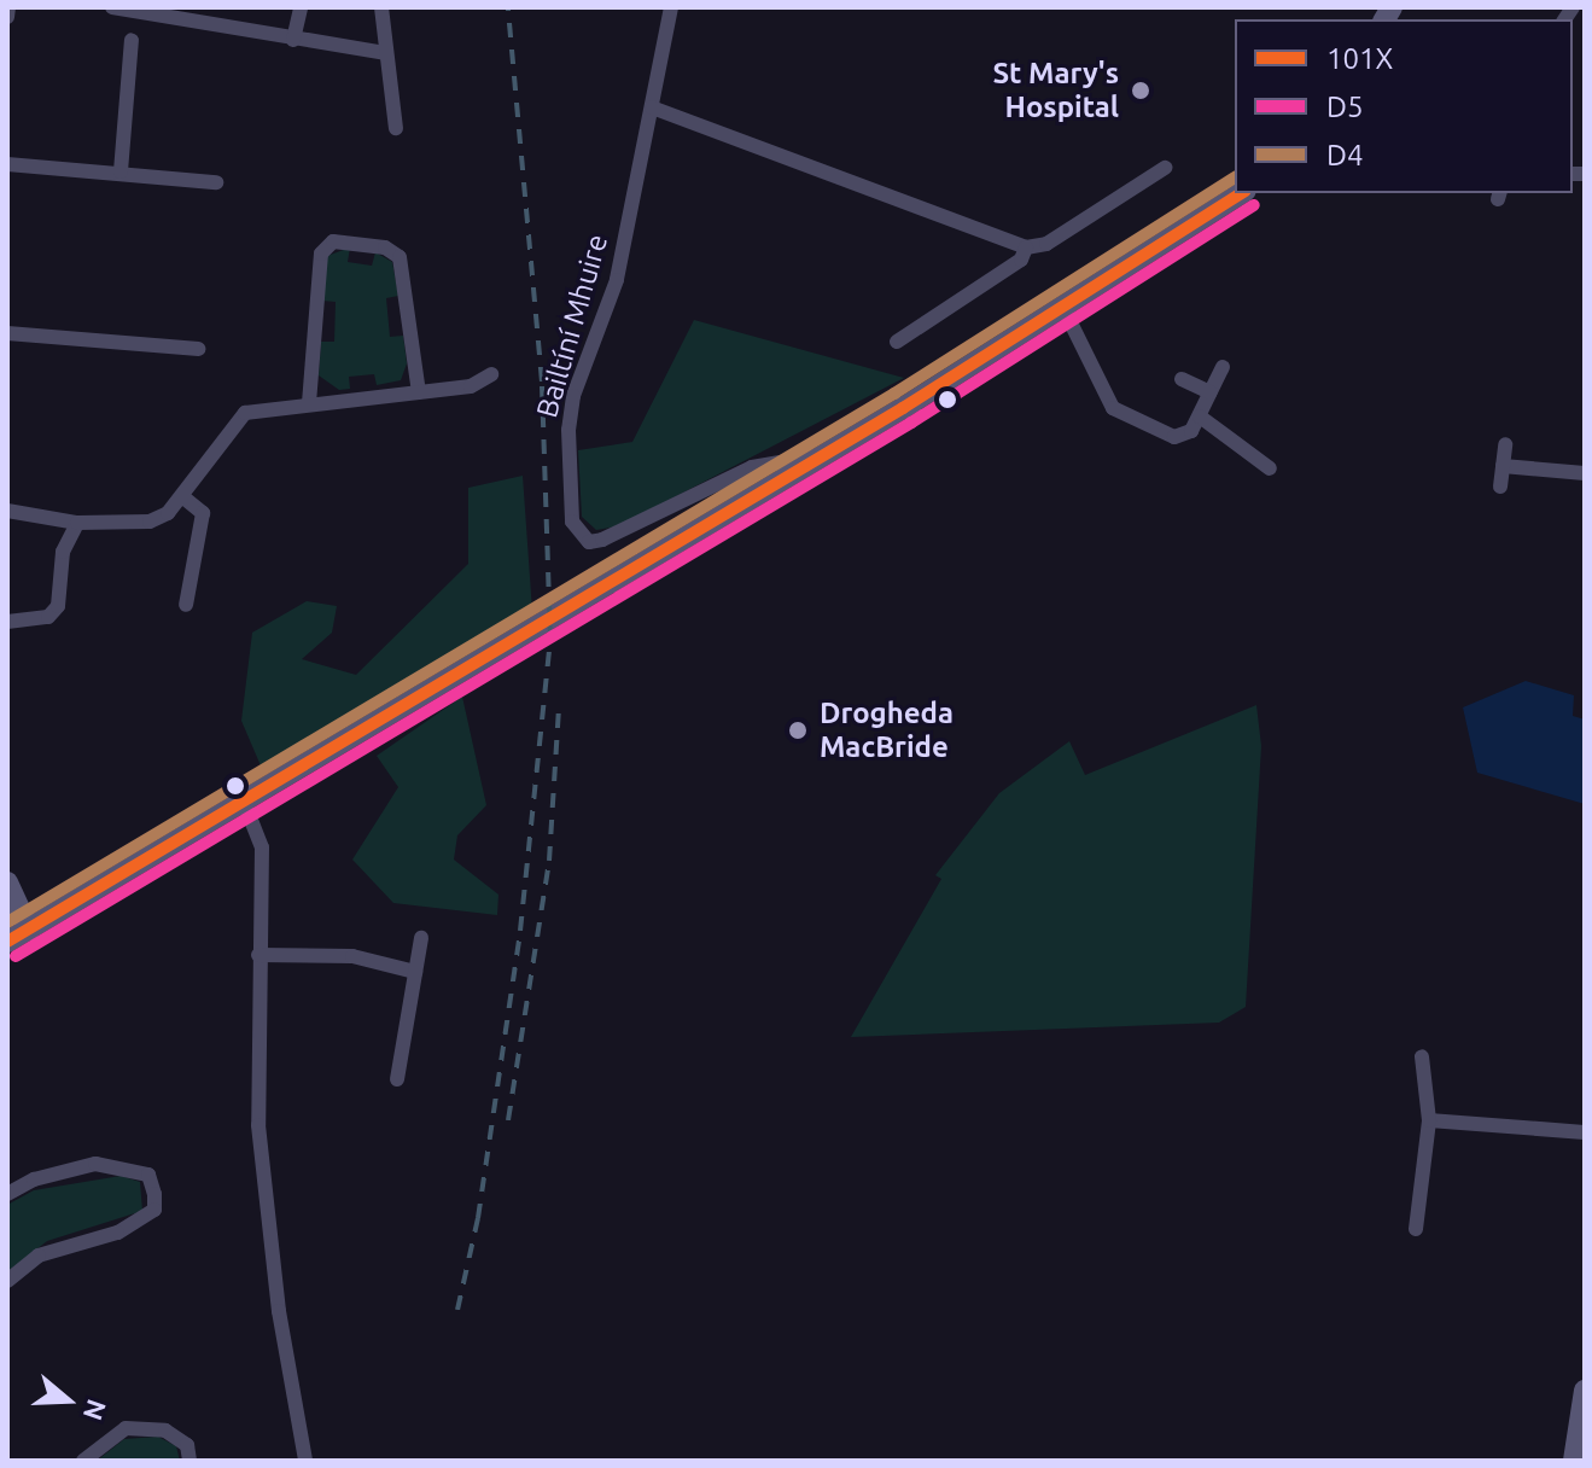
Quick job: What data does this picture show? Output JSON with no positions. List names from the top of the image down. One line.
{"streets":{"street":["Bailtíní Mhuire"]},"places":["St Mary's Hospital","Drogheda MacBride"],"lines":["transit line D4","transit line 101X","transit line D5"],"legend":["101X","D5","D4"],"north":"right"}
